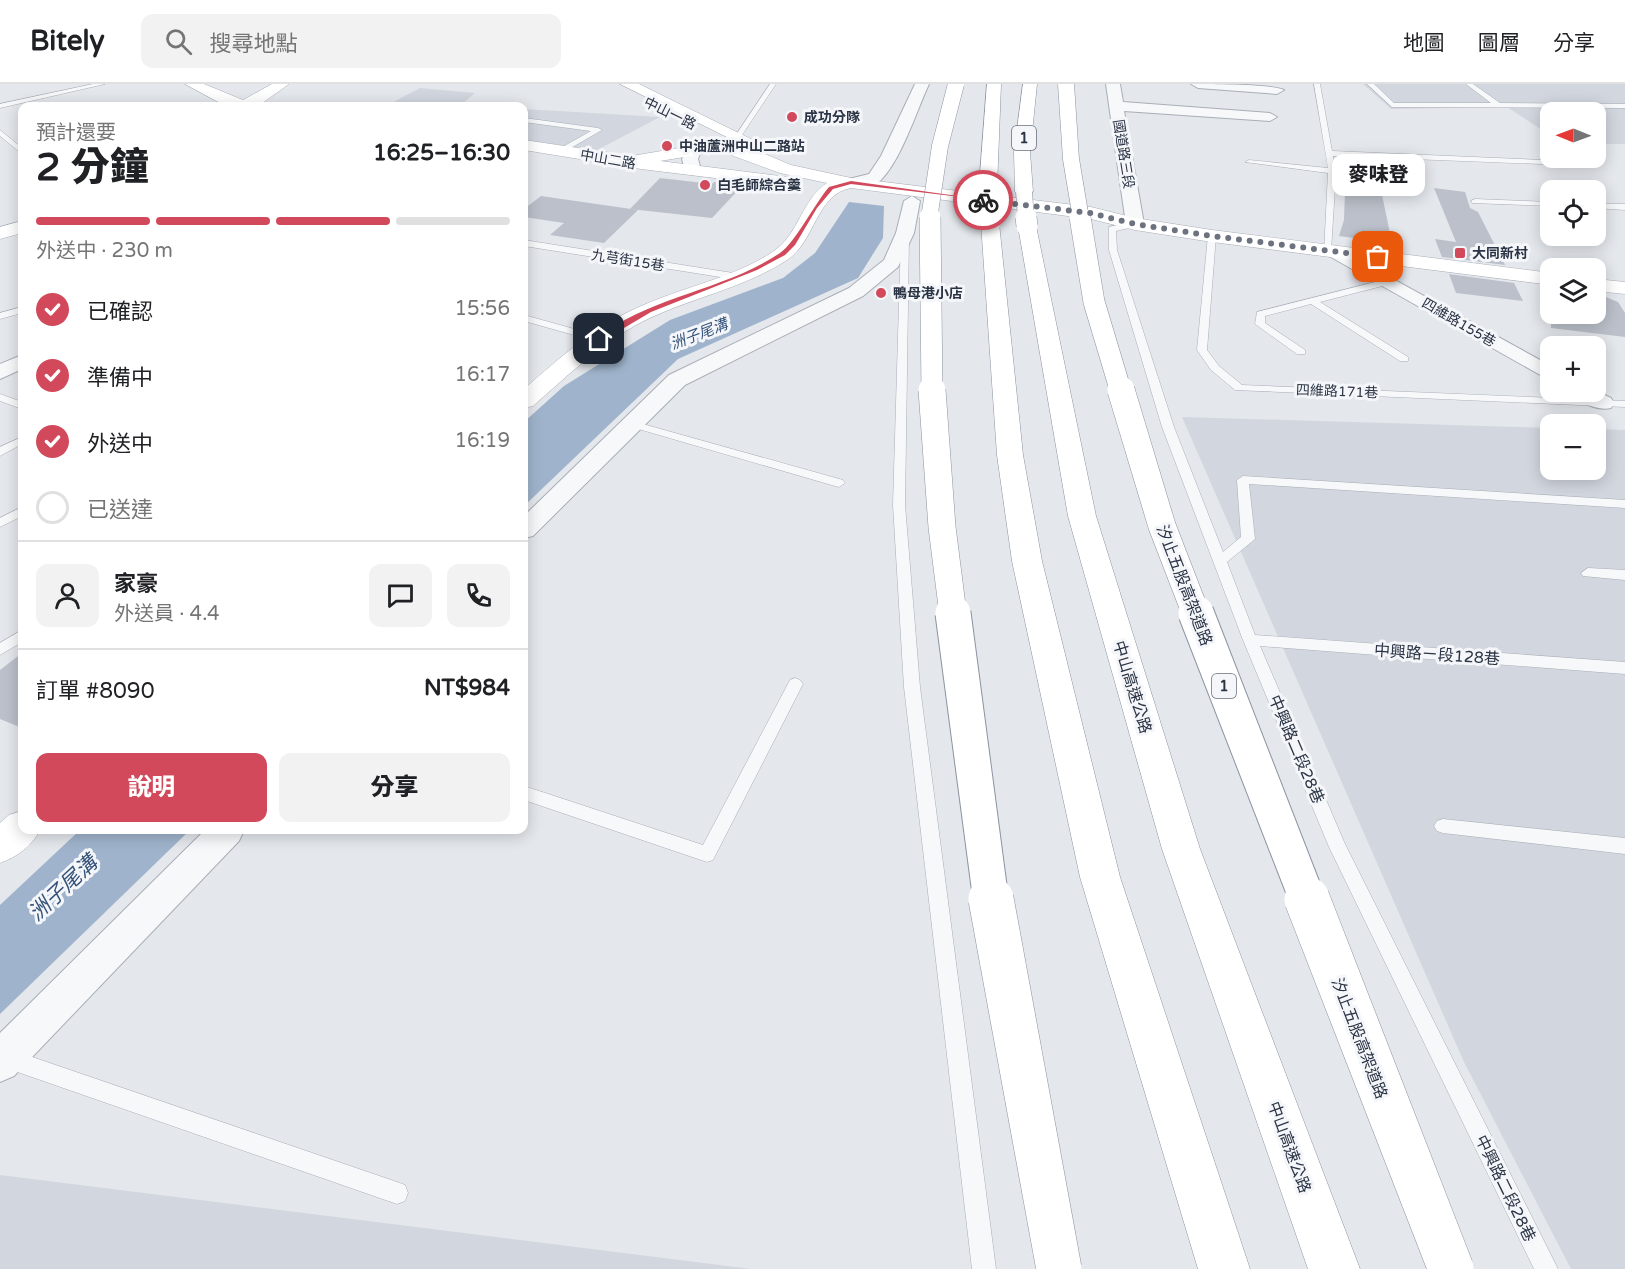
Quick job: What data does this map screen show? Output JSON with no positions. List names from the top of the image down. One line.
{"streets":{"main road":["中山一路","1","中山二路","汐止五股高架道路","中山高速公路"],"street":["國道路三段","四維路155巷"],"lane":["九芎街15巷","四維路171巷","中興路ㄧ段128巷","中興路二段28巷"]},"crossings":[["中山一路","中山二路"],["國道路三段","中興路二段28巷"],["中興路ㄧ段128巷","中興路二段28巷"]],"water":["洲子尾溝"],"places":{"other":["成功分隊","中油蘆洲中山二路站","白毛師綜合羹","麥味登","鴨母港小店"],"transit":["大同新村"]},"north":"left","page":{"header":"Bitely","search":"搜尋地點","nav":["地圖","圖層","分享"],"map_buttons":["+","−"],"heading":["2 分鐘","預計還要","16:25–16:30"],"panel":["家豪","外送員 · 4.4","訂單 #8090","NT$984"],"bubble":"麥味登","bar":"外送中 · 230 m","list":[["已確認","15:56"],["準備中","16:17"],["外送中","16:19"],"已送達"],"buttons":["說明","分享"]}}
